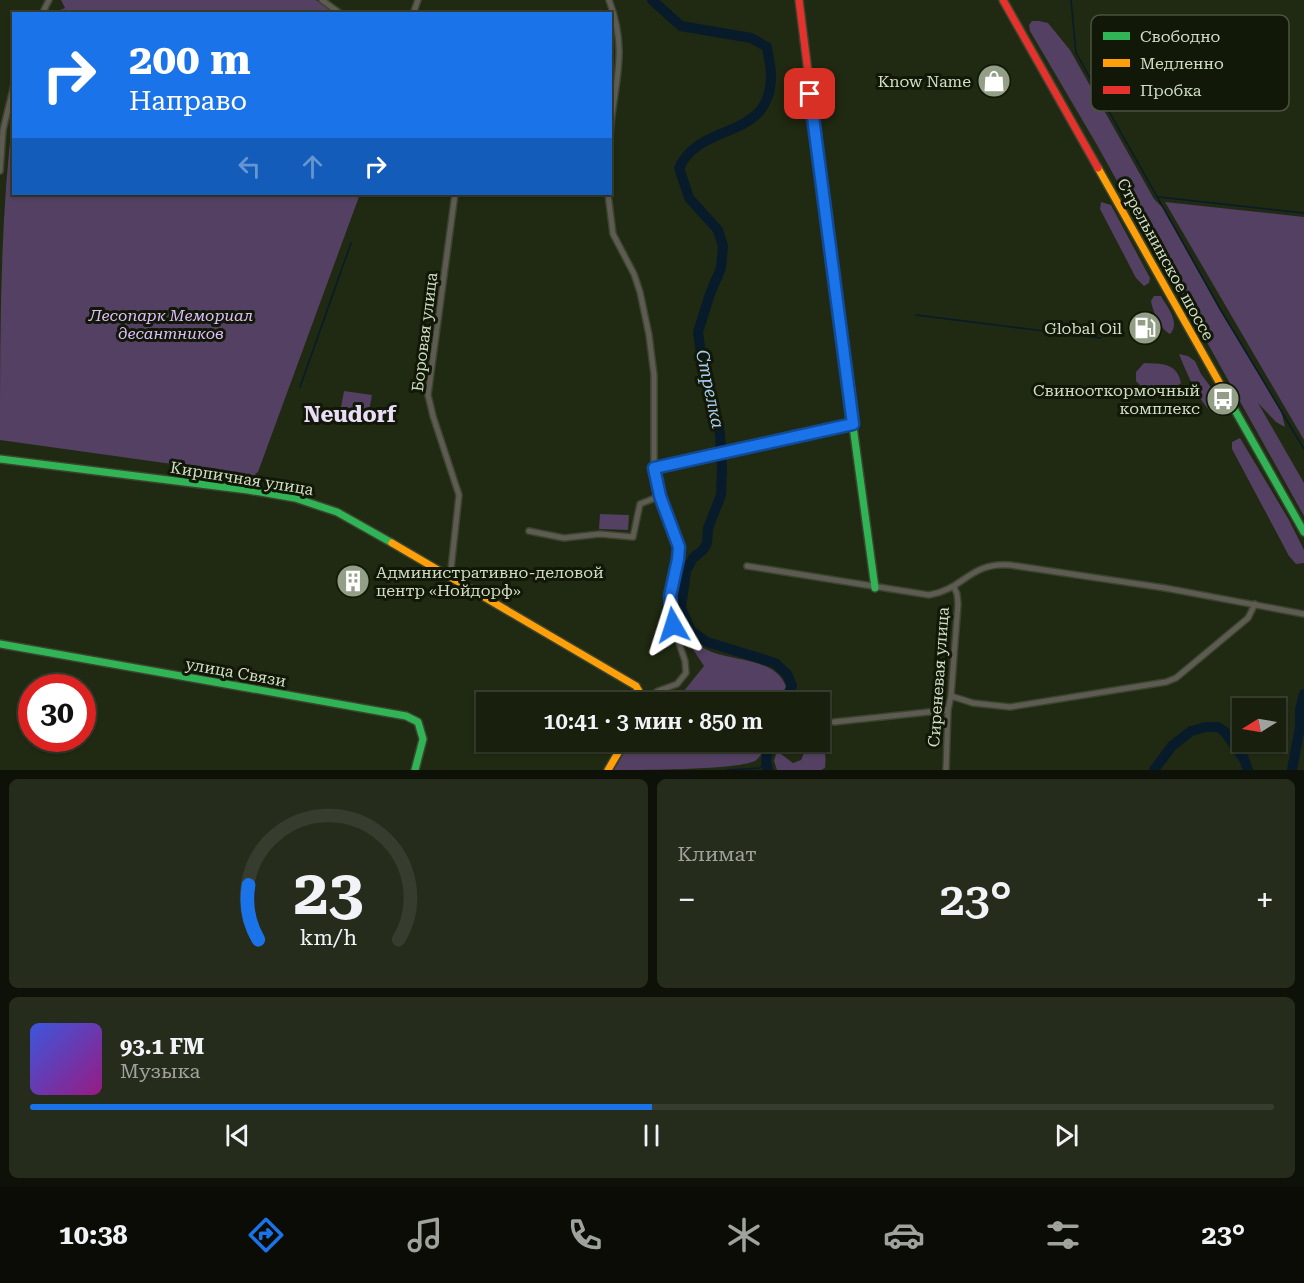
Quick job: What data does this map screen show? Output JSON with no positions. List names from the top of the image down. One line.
{"streets":{"street":["Стрельнинское шоссе","Боровая улица","Кирпичная улица","улица Связи","Сиреневая улица"]},"crossings":[["Боровая улица","Кирпичная улица"]],"districts":["Neudorf"],"water":["Стрелка"],"parks":["Лесопарк Мемориал десантников"],"places":{"shop":["Know Name"],"fuel station":["Global Oil"],"bus stop":["Свинооткормочный комплекс"],"building":["Административно-деловой центр «Нойдорф»"]},"legend":["Свободно","Медленно","Пробка"],"north":"left","page":{"turn":["200 m","Направо"],"limit":"30","trip":"10:41 · 3 мин · 850 m","tile":"Климат","heat":["−","23°","+"],"song":["93.1 FM","Музыка"],"tabs":["10:38","23°"],"gauge":["23","km/h"]}}
